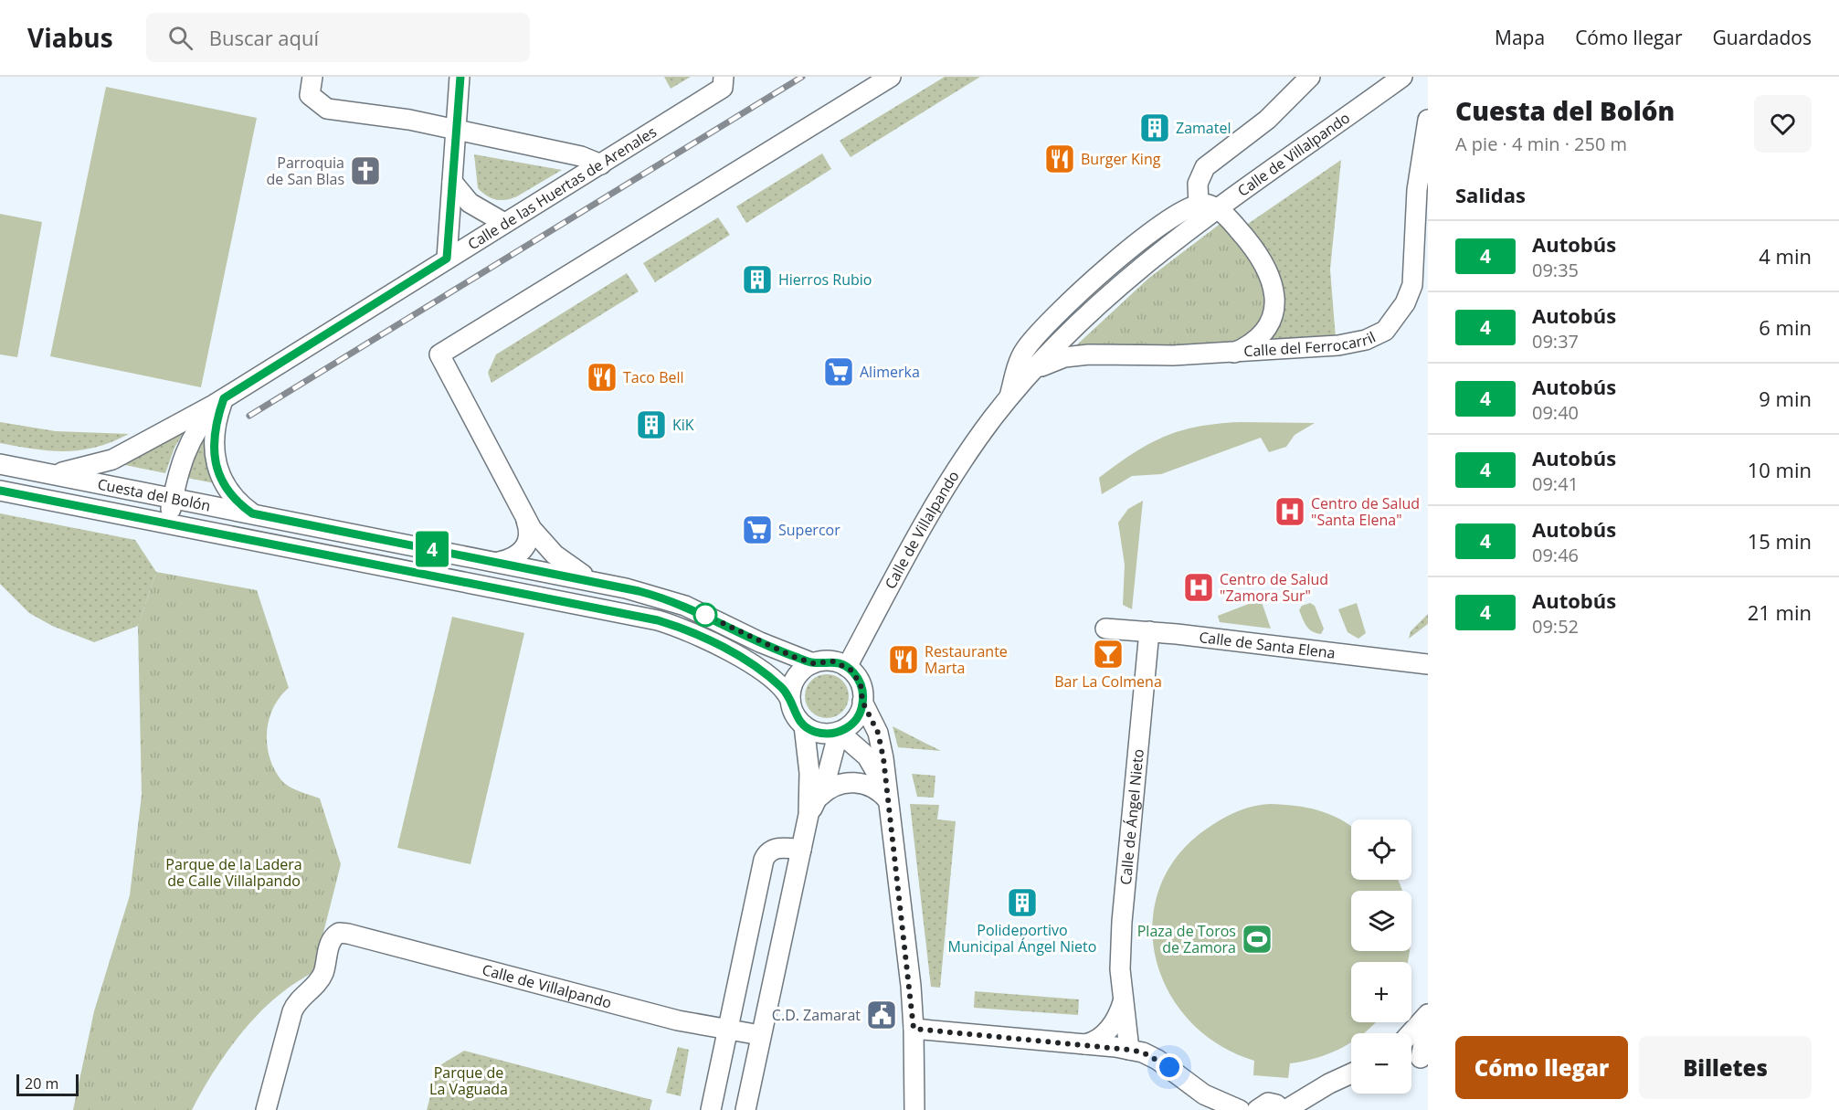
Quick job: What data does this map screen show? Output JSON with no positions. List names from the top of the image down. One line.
{"streets":{"street":["Calle de Villalpando","Calle de las Huertas de Arenales","Calle del Ferrocarril","Cuesta del Bolón","Calle de Santa Elena","Calle de Ángel Nieto"]},"crossings":[["Calle de Villalpando","Calle del Ferrocarril"],["Calle de Villalpando","Cuesta del Bolón"],["Calle de las Huertas de Arenales","Cuesta del Bolón"],["Calle de Santa Elena","Calle de Ángel Nieto"]],"parks":["Parque de la Ladera de Calle Villalpando","Parque de La Vaguada"],"places":{"building":["Zamatel","Hierros Rubio","KiK","Polideportivo Municipal Ángel Nieto"],"restaurant":["Burger King","Taco Bell","Restaurante Marta"],"church":["Parroquia de San Blas"],"supermarket":["Alimerka","Supercor"],"hospital":["Centro de Salud \"Santa Elena\"","Centro de Salud \"Zamora Sur\""],"bar":["Bar La Colmena"],"sports":["Plaza de Toros de Zamora"],"public building":["C.D. Zamarat"]},"lines":["bus line 4"],"scale_bar":"20 m","page":{"header":"Viabus","search":"Buscar aquí","nav":["Mapa","Cómo llegar","Guardados"],"on_map":"4","heading":[["Cuesta del Bolón","A pie · 4 min · 250 m"],"Salidas"],"list":[{"mark":"4","name":"Autobús","note":"09:35","value":"4 min"},{"mark":"4","name":"Autobús","note":"09:37","value":"6 min"},{"mark":"4","name":"Autobús","note":"09:40","value":"9 min"},{"mark":"4","name":"Autobús","note":"09:41","value":"10 min"},{"mark":"4","name":"Autobús","note":"09:46","value":"15 min"},{"mark":"4","name":"Autobús","note":"09:52","value":"21 min"}],"map_buttons":["+","−"],"buttons":["Cómo llegar","Billetes"],"scale":"20 m"}}
